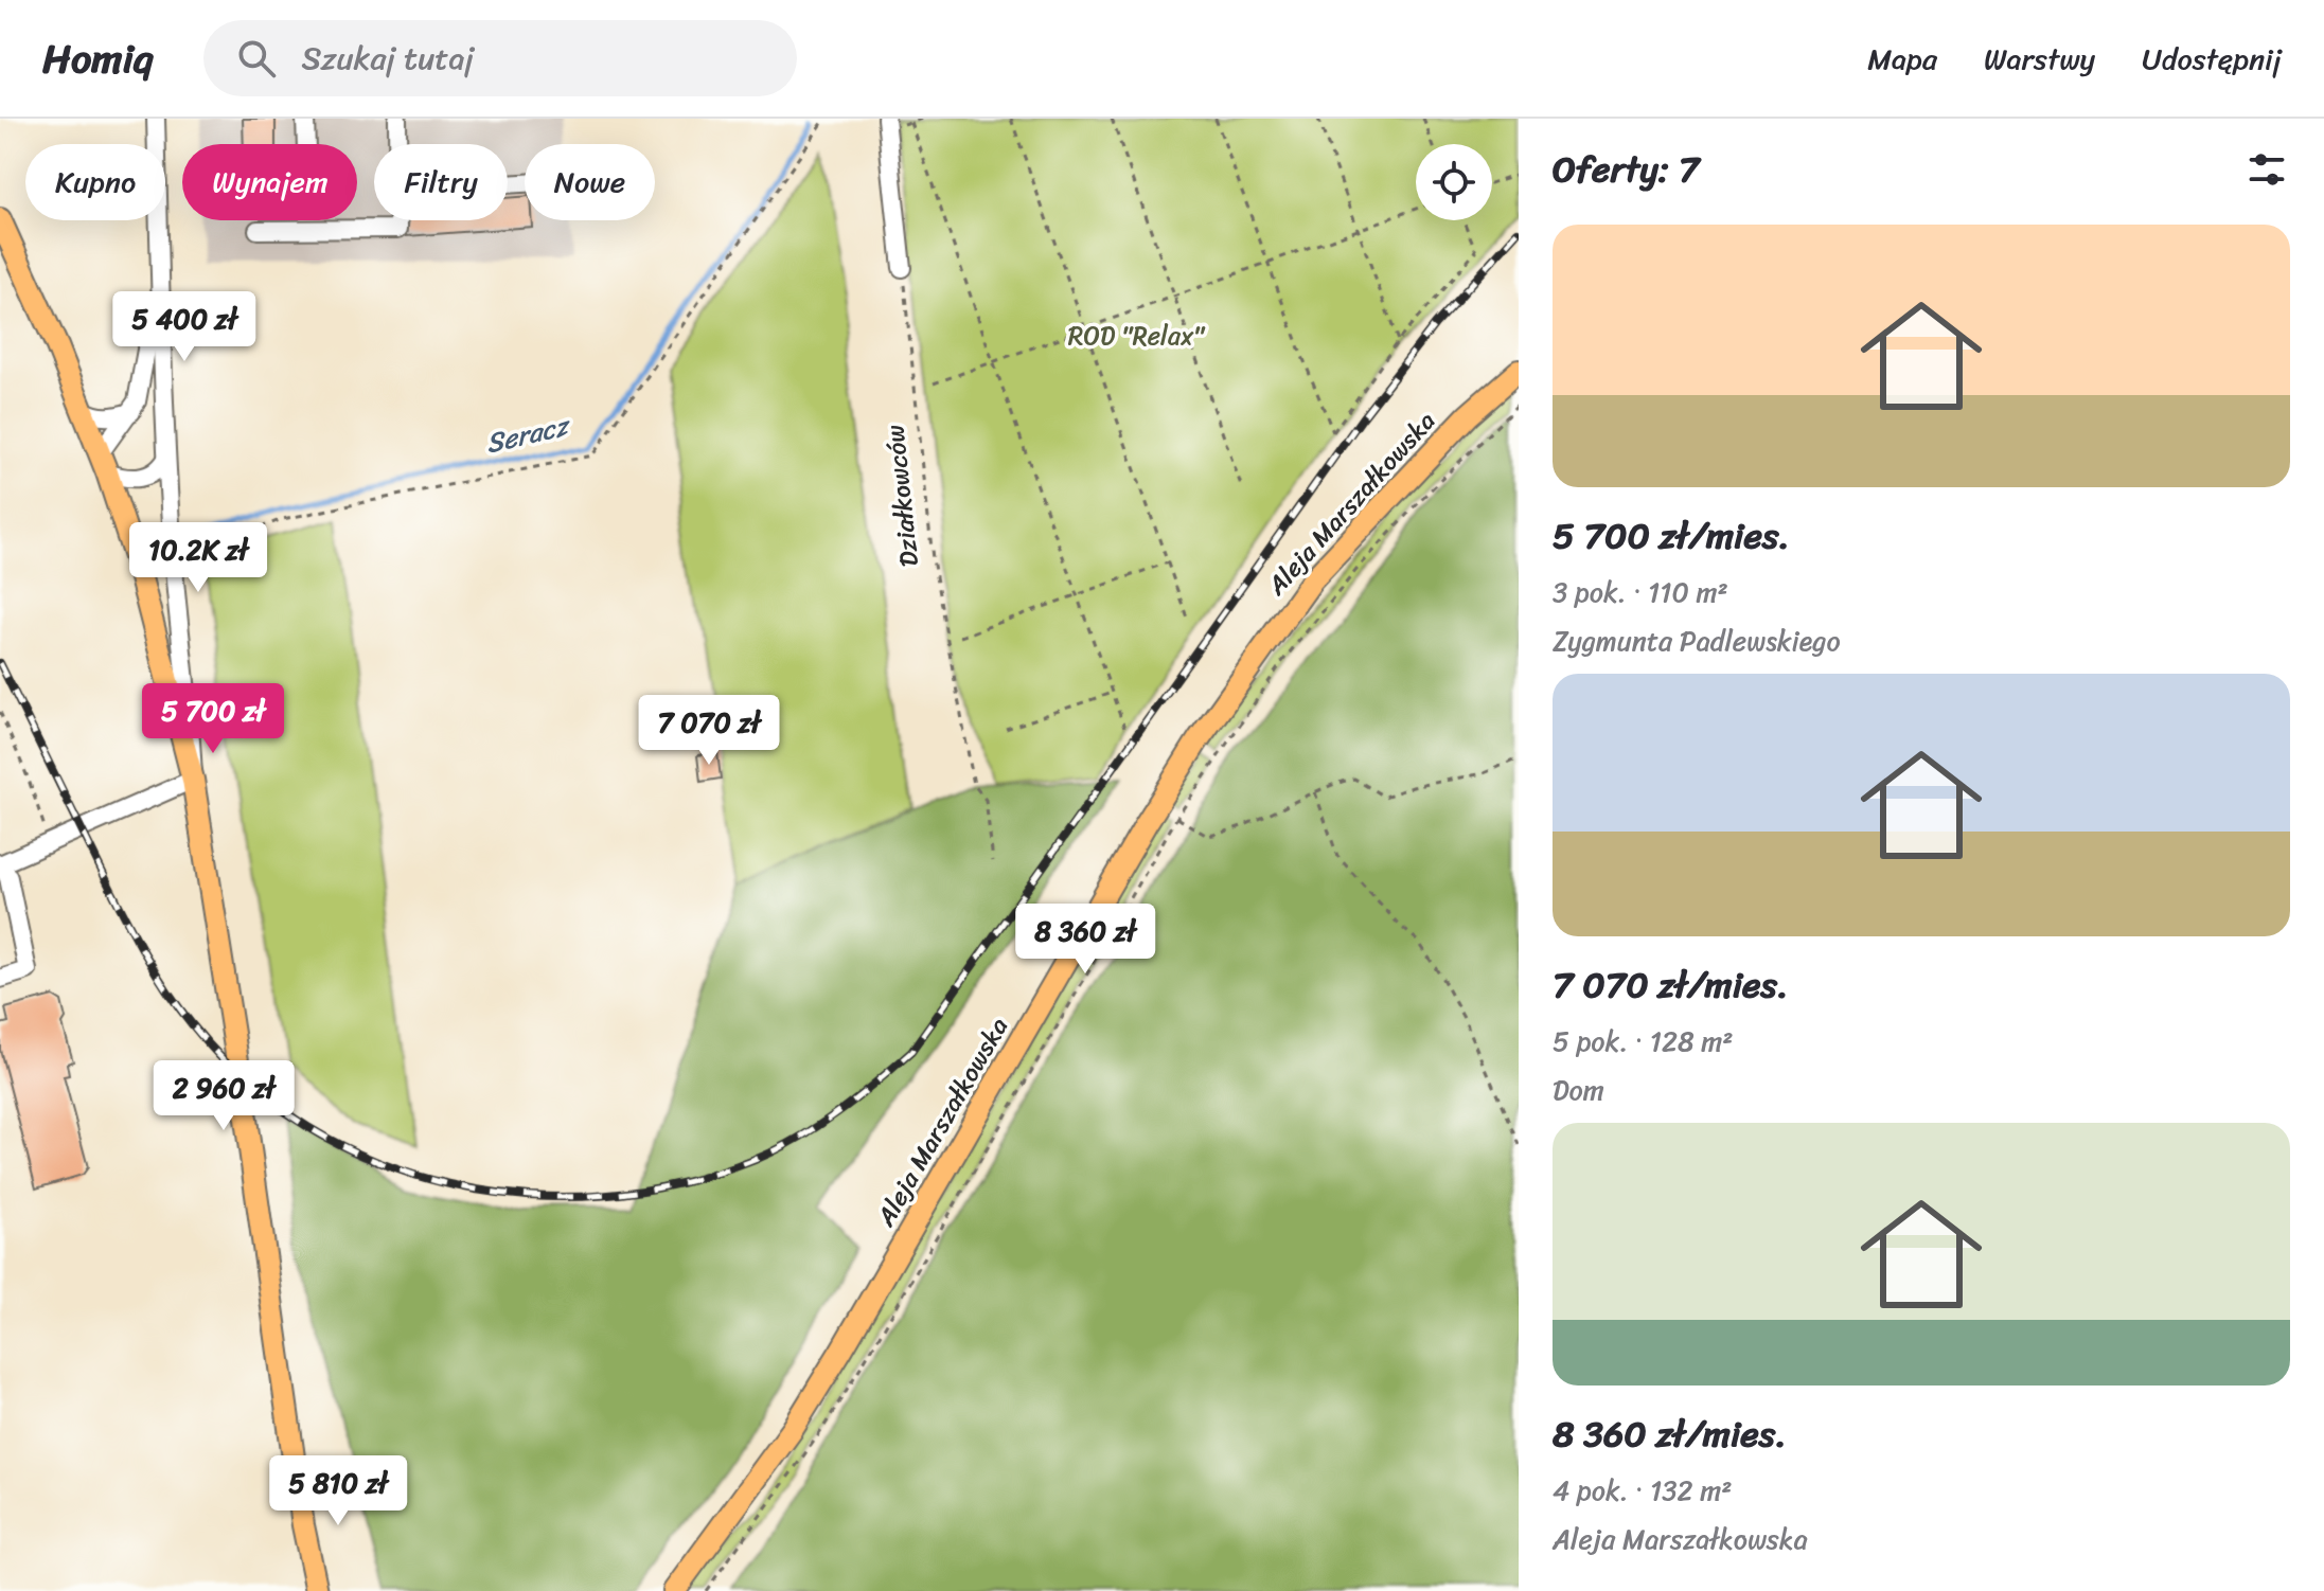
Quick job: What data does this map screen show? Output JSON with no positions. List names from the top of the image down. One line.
{"streets":{"main road":["Aleja Marszałkowska"],"path":["Działkowców"]},"water":["Seracz"],"parks":["ROD \"Relax\""],"page":{"header":"Homiq","search":"Szukaj tutaj","nav":["Mapa","Warstwy","Udostępnij"],"heading":"Oferty: 7","chip":["Kupno","Wynajem","Filtry","Nowe"],"list":[{"name":"5 700 zł/mies.","note":"3 pok. · 110 m² · Zygmunta Padlewskiego"},{"name":"7 070 zł/mies.","note":"5 pok. · 128 m² · Dom"},{"name":"8 360 zł/mies.","note":"4 pok. · 132 m² · Aleja Marszałkowska"}],"price":["5 400 zł","10.2K zł","5 700 zł","7 070 zł","8 360 zł","2 960 zł","5 810 zł"]}}
